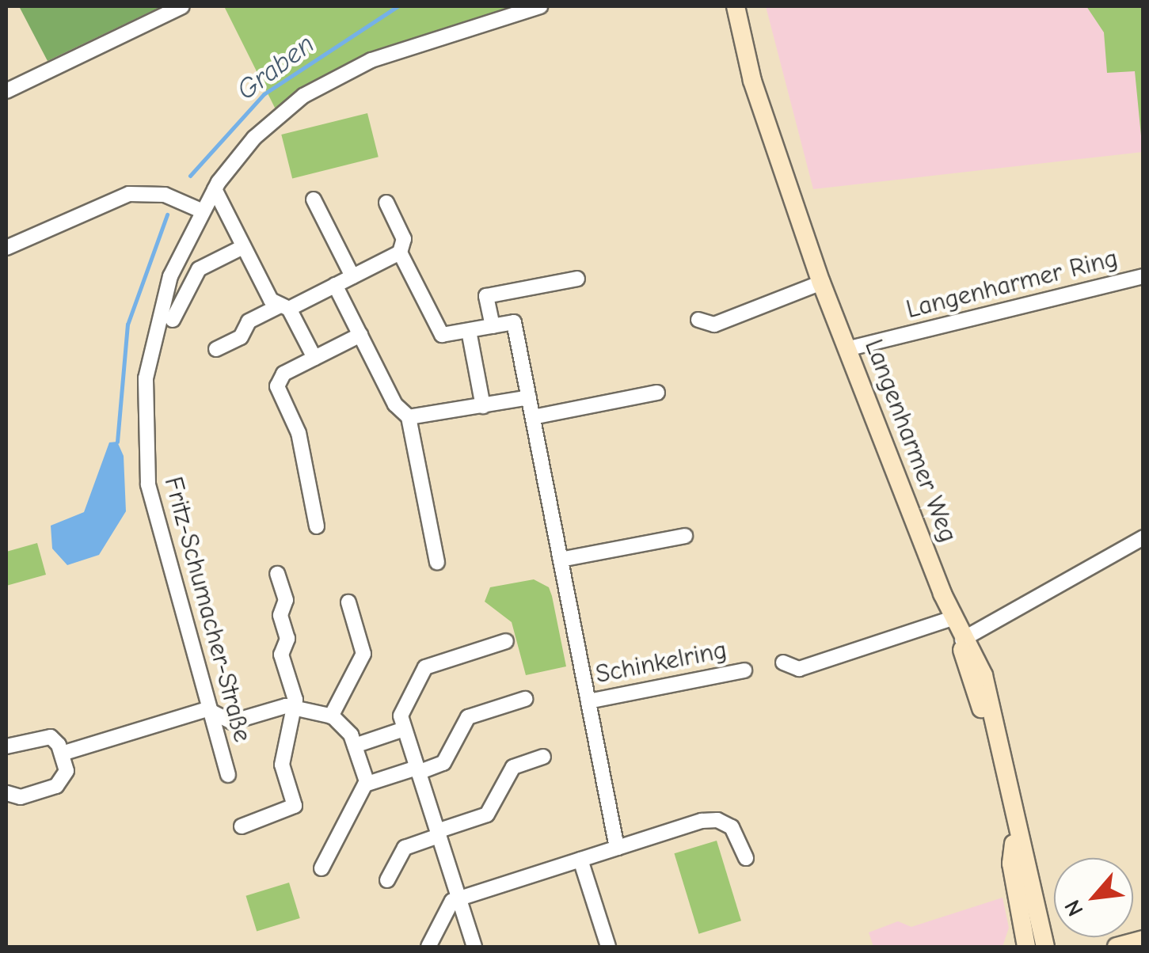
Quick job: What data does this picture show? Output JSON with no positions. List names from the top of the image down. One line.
{"streets":{"main road":["Langenharmer Weg"],"street":["Langenharmer Ring","Fritz-Schumacher-Straße","Schinkelring"]},"crossings":[["Langenharmer Ring","Langenharmer Weg"]],"water":["Graben"],"north":"bottom left"}
